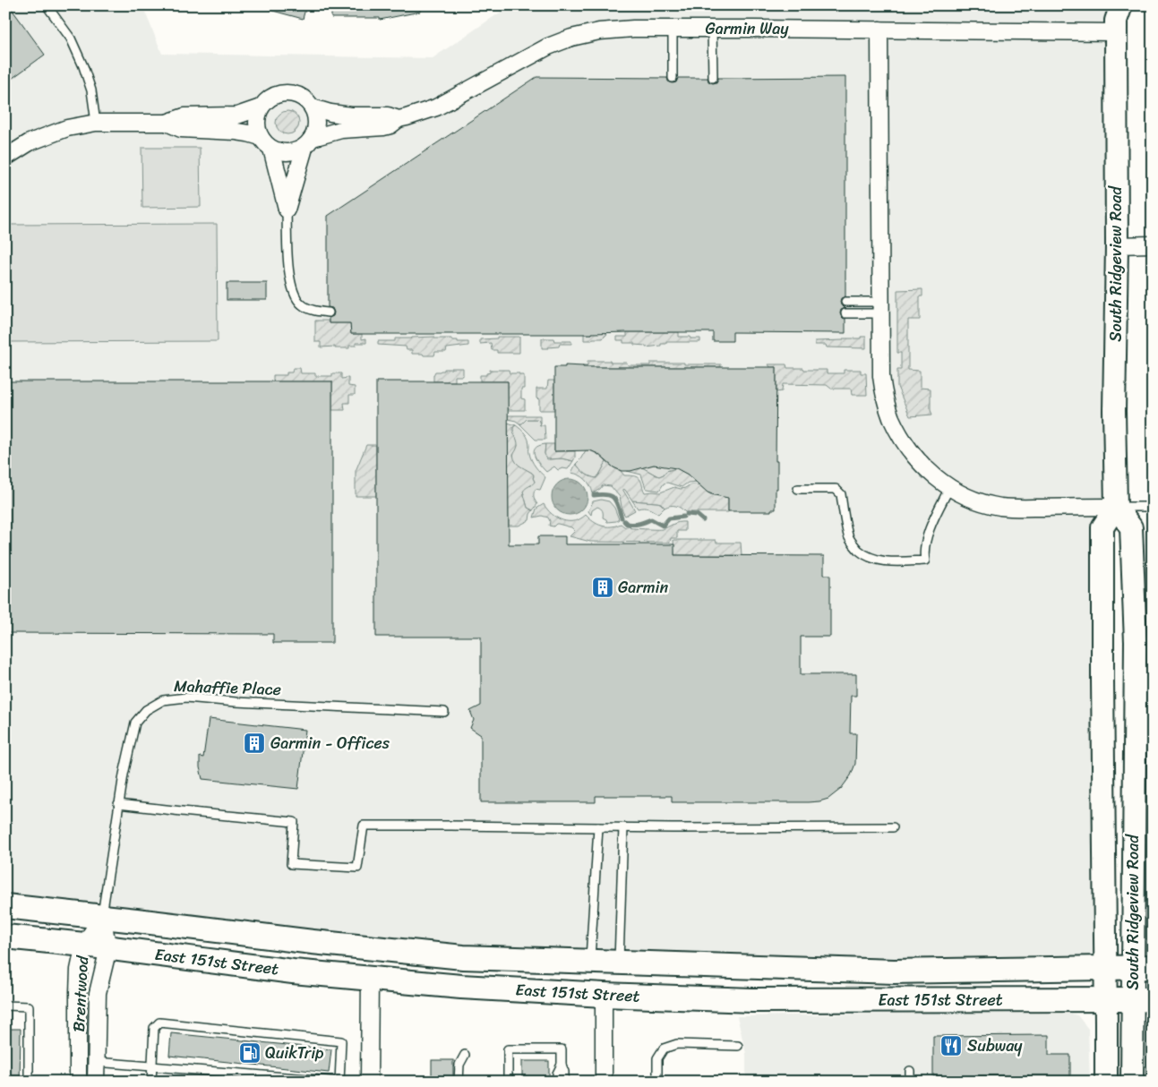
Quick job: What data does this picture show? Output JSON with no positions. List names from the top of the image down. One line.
{"streets":{"main road":["South Ridgeview Road","East 151st Street"],"street":["Garmin Way","Brentwood"],"lane":["Mahaffie Place"]},"crossings":[["Garmin Way","South Ridgeview Road"],["South Ridgeview Road","East 151st Street"],["Mahaffie Place","East 151st Street"],["Mahaffie Place","Brentwood"],["East 151st Street","Brentwood"]],"places":{"building":["Garmin","Garmin - Offices"],"restaurant":["Subway"],"fuel station":["QuikTrip"]}}
